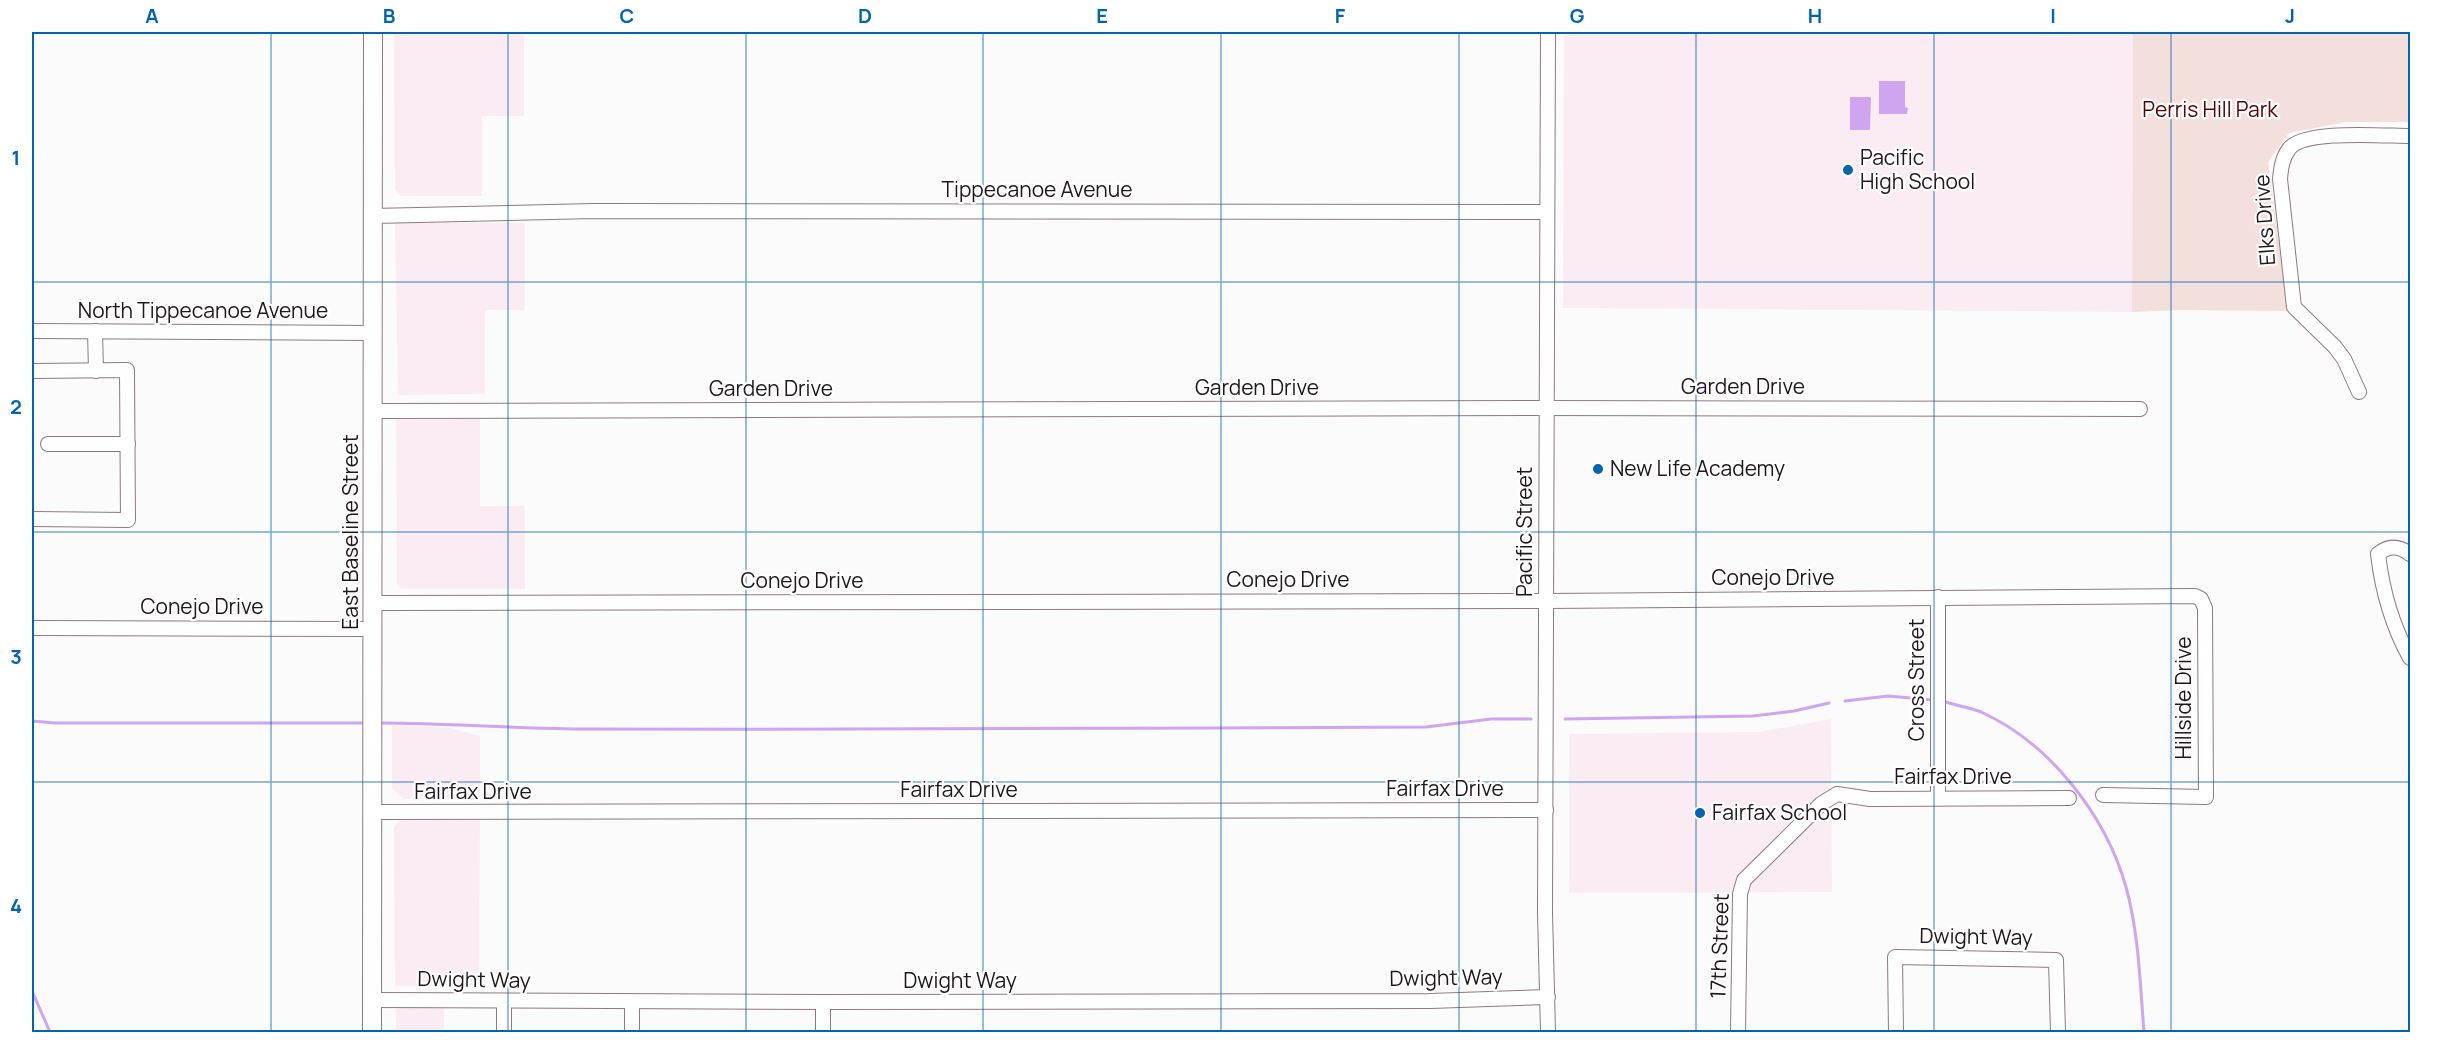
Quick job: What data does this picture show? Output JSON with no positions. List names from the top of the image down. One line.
{"streets":{"main road":["East Baseline Street"],"street":["Tippecanoe Avenue","Elks Drive","North Tippecanoe Avenue","Garden Drive","Pacific Street","Conejo Drive","Cross Street","Hillside Drive","Fairfax Drive","Dwight Way","17th Street"]},"crossings":[["Tippecanoe Avenue","East Baseline Street"],["Tippecanoe Avenue","Pacific Street"],["North Tippecanoe Avenue","East Baseline Street"],["Garden Drive","East Baseline Street"],["Garden Drive","Pacific Street"],["East Baseline Street","Conejo Drive"],["East Baseline Street","Fairfax Drive"],["East Baseline Street","Dwight Way"],["Pacific Street","Conejo Drive"],["Pacific Street","Fairfax Drive"],["Pacific Street","Dwight Way"],["Conejo Drive","Cross Street"],["Conejo Drive","Hillside Drive"],["Cross Street","Fairfax Drive"],["Fairfax Drive","17th Street"]],"parks":["Perris Hill Park"],"places":["Pacific High School","New Life Academy","Fairfax School"],"grid":{"columns":["A","B","C","D","E","F","G","H","I","J"],"rows":["1","2","3","4"]}}
